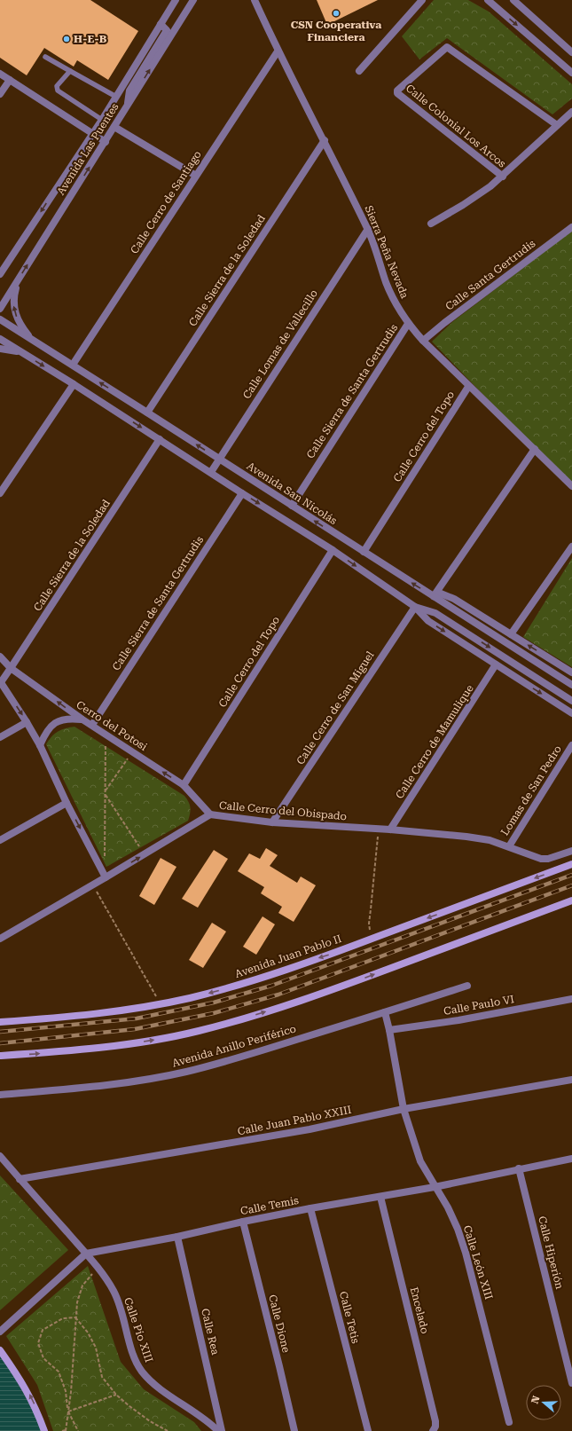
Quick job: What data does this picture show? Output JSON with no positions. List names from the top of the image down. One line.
{"streets":{"main road":["Avenida Juan Pablo II"],"street":["Calle Colonial Los Arcos","Avenida Las Puentes","Calle Cerro de Santiago","Sierra Peña Nevada","Calle Sierra de la Soledad","Calle Santa Gertrudis","Calle Lomas de Vallecillo","Calle Sierra de Santa Gertrudis","Calle Cerro del Topo","Avenida San Nicolás","Calle Cerro de San Miguel","Cerro del Potosi","Calle Cerro de Mamulique","Lomas de San Pedro","Calle Cerro del Obispado","Calle Paulo VI","Avenida Anillo Periférico","Calle Juan Pablo XXIII","Calle Temis","Calle Hiperión","Calle León XIII","Encelado","Calle Tetis","Calle Dione","Calle Pío XIII","Calle Rea"]},"crossings":[["Calle Cerro de Santiago","Sierra Peña Nevada"],["Calle Cerro de Santiago","Avenida San Nicolás"],["Sierra Peña Nevada","Calle Sierra de la Soledad"],["Sierra Peña Nevada","Calle Santa Gertrudis"],["Sierra Peña Nevada","Calle Lomas de Vallecillo"],["Sierra Peña Nevada","Calle Sierra de Santa Gertrudis"],["Sierra Peña Nevada","Calle Cerro del Topo"],["Calle Sierra de la Soledad","Avenida San Nicolás"],["Calle Sierra de la Soledad","Cerro del Potosi"],["Calle Lomas de Vallecillo","Avenida San Nicolás"],["Calle Sierra de Santa Gertrudis","Avenida San Nicolás"],["Calle Sierra de Santa Gertrudis","Cerro del Potosi"],["Calle Cerro del Topo","Avenida San Nicolás"],["Calle Cerro del Topo","Cerro del Potosi"],["Calle Cerro de San Miguel","Calle Cerro del Obispado"],["Cerro del Potosi","Calle Cerro del Obispado"],["Calle Cerro de Mamulique","Calle Cerro del Obispado"],["Lomas de San Pedro","Calle Cerro del Obispado"],["Calle Paulo VI","Calle León XIII"],["Avenida Anillo Periférico","Calle León XIII"],["Calle Juan Pablo XXIII","Calle León XIII"],["Calle Juan Pablo XXIII","Calle Pío XIII"],["Calle Temis","Calle Hiperión"],["Calle Temis","Calle León XIII"],["Calle Temis","Encelado"],["Calle Temis","Calle Tetis"],["Calle Temis","Calle Dione"],["Calle Temis","Calle Pío XIII"],["Calle Temis","Calle Rea"]],"places":["CSN Cooperativa Financiera","H-E-B"],"north":"left"}
